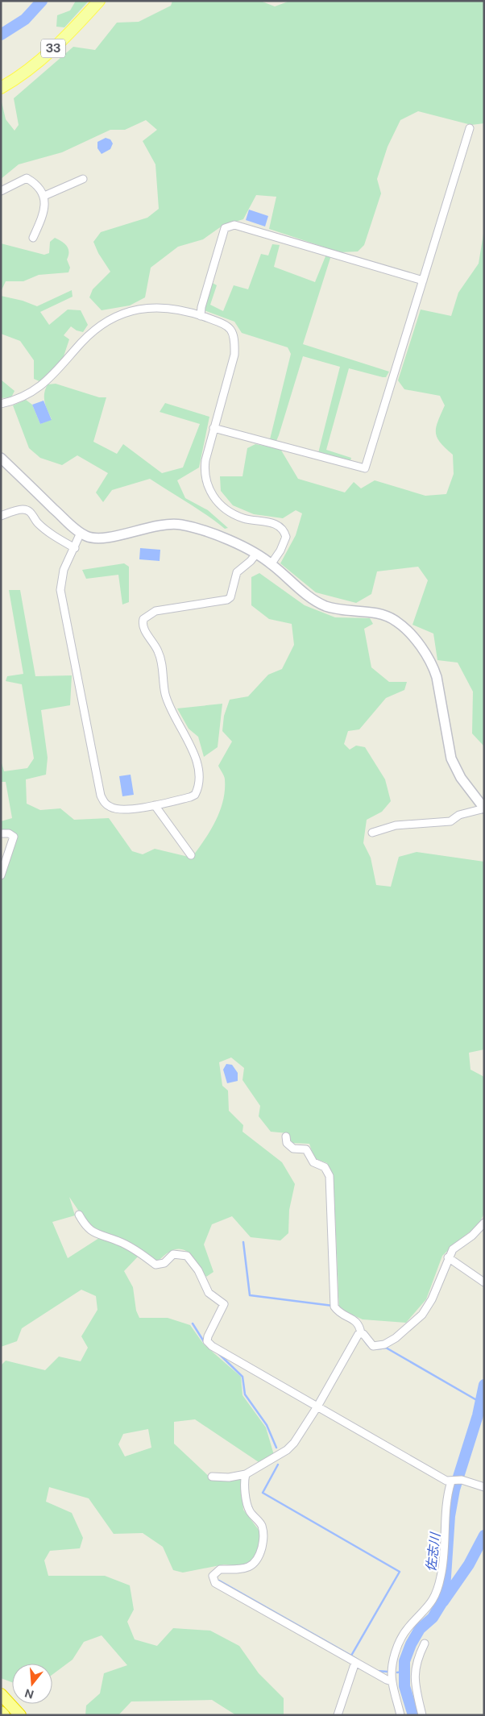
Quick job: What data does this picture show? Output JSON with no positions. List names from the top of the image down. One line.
{"streets":{"main road":["33"]},"water":["佐志川"],"north":"bottom"}
